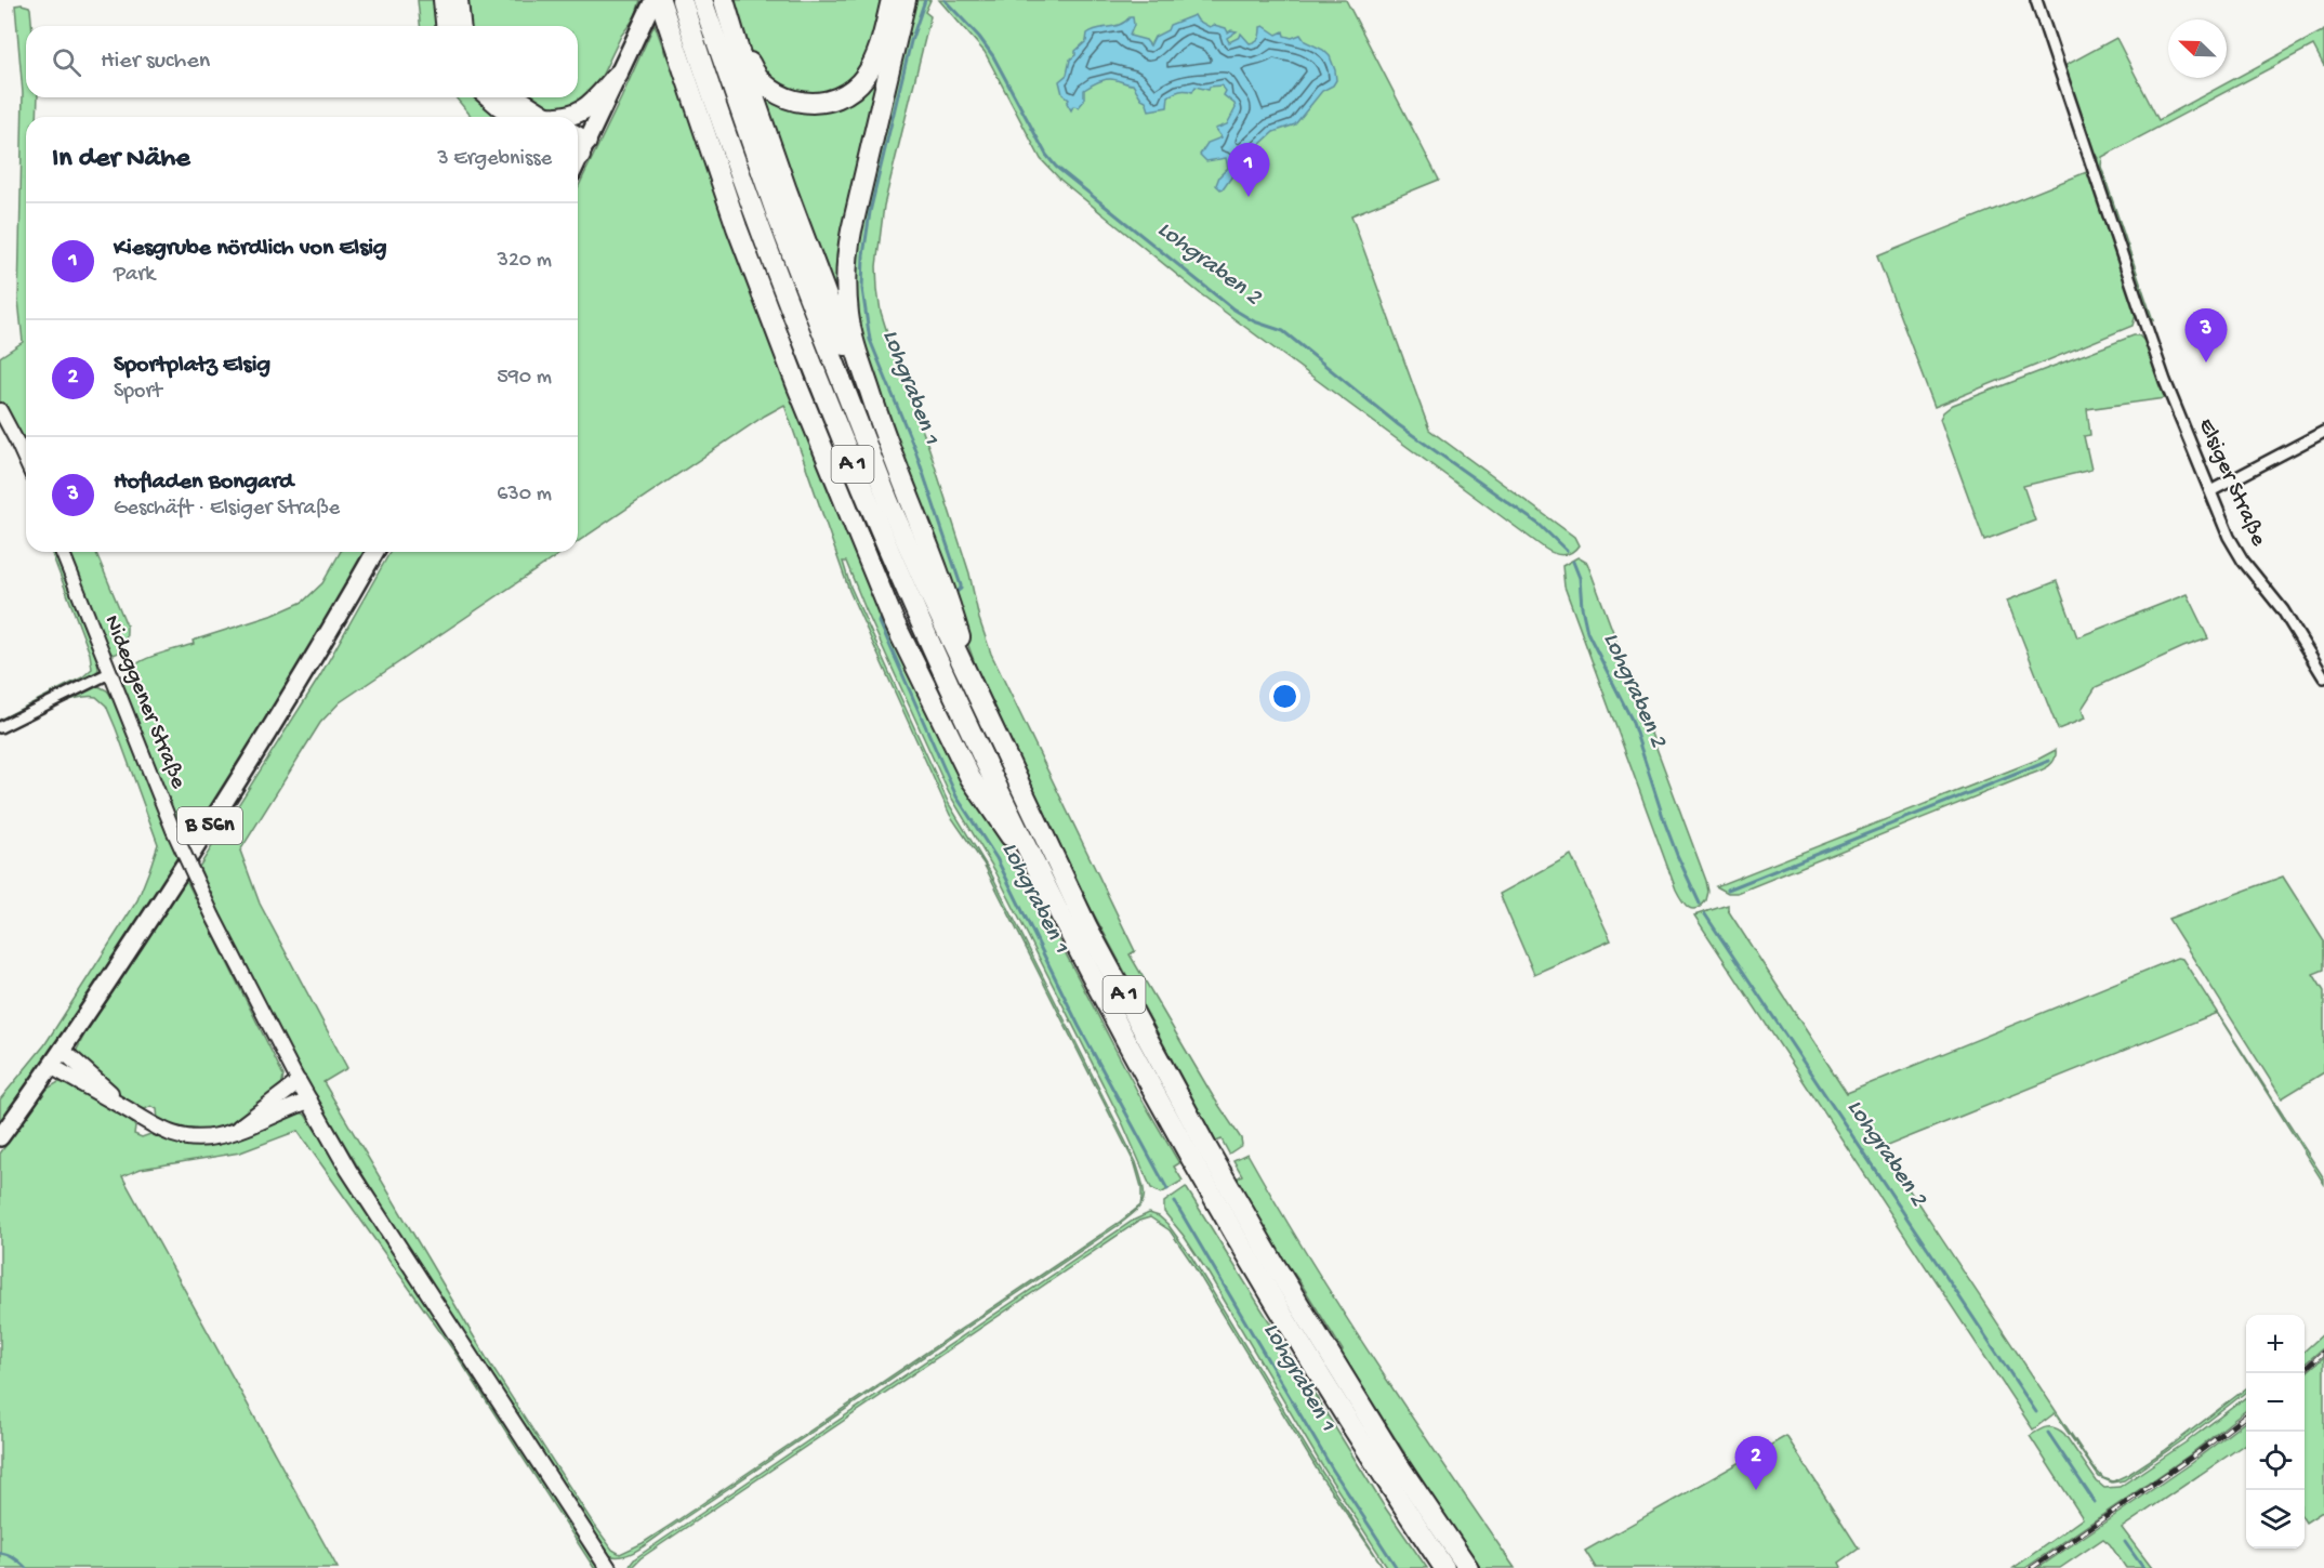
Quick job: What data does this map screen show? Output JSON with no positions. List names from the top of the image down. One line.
{"streets":{"highway":["A 1"],"main road":["B 56n"],"street":["Elsiger Straße","Nideggener Straße"]},"water":["Lohgraben 2","Lohgraben 1"],"north":"top left","page":{"search":"Hier suchen","heading":["In der Nähe","3 Ergebnisse"],"pins":["1","3","2"],"list":[{"mark":"1","name":"Kiesgrube nördlich von Elsig","note":"Park","value":"320 m"},{"mark":"2","name":"Sportplatz Elsig","note":"Sport","value":"590 m"},{"mark":"3","name":"Hofladen Bongard","note":"Geschäft · Elsiger Straße","value":"630 m"}],"map_buttons":["+","−"]}}
